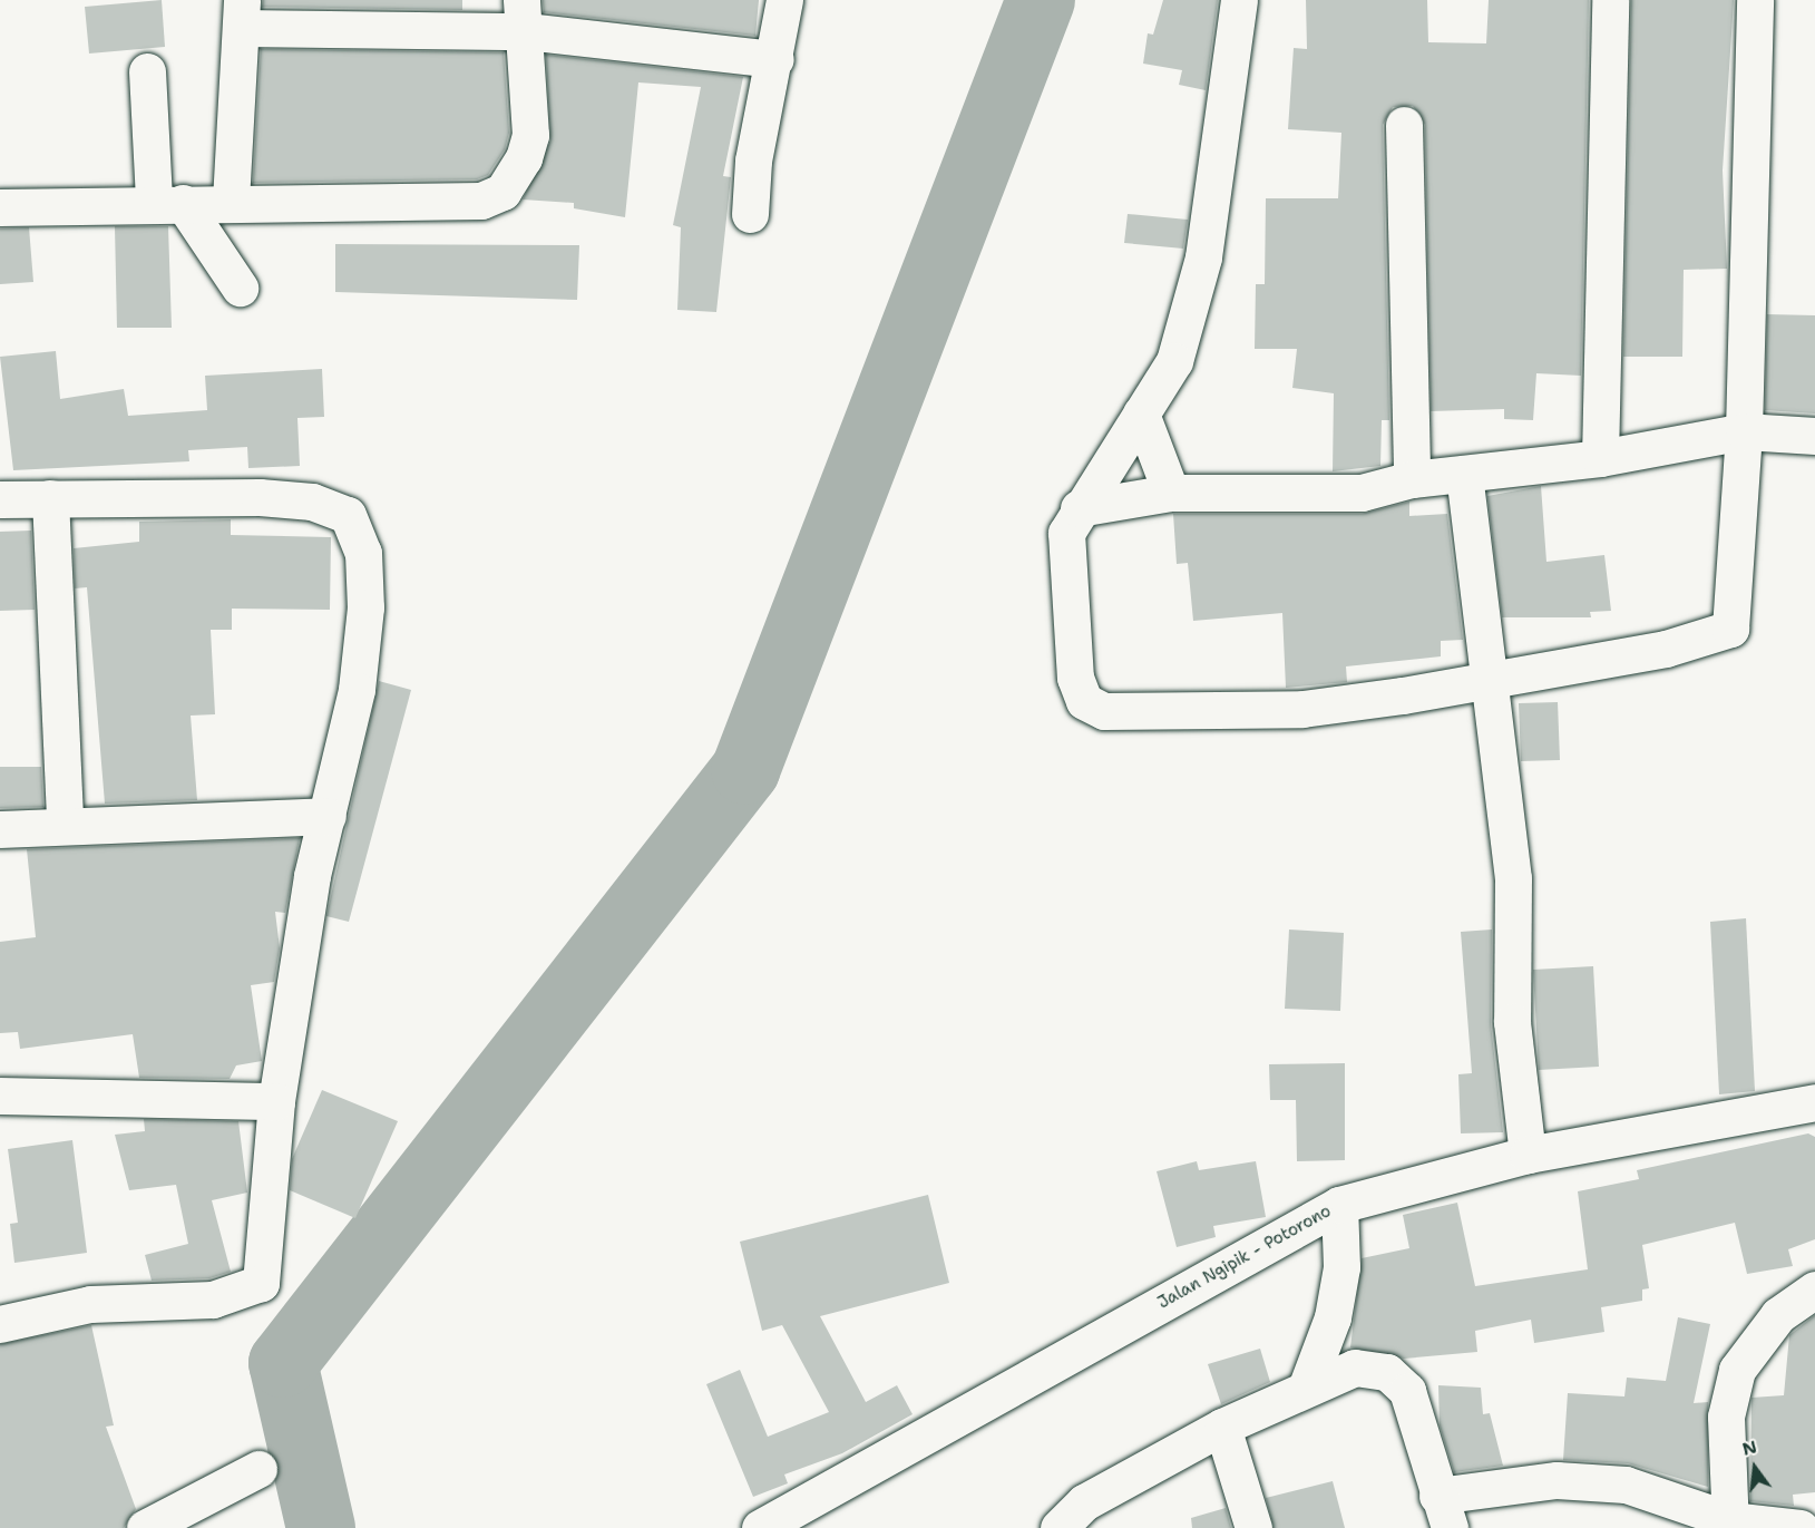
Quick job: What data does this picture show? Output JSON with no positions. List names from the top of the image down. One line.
{"streets":{"street":["Jalan Ngipik - Potorono"]},"north":"top"}
